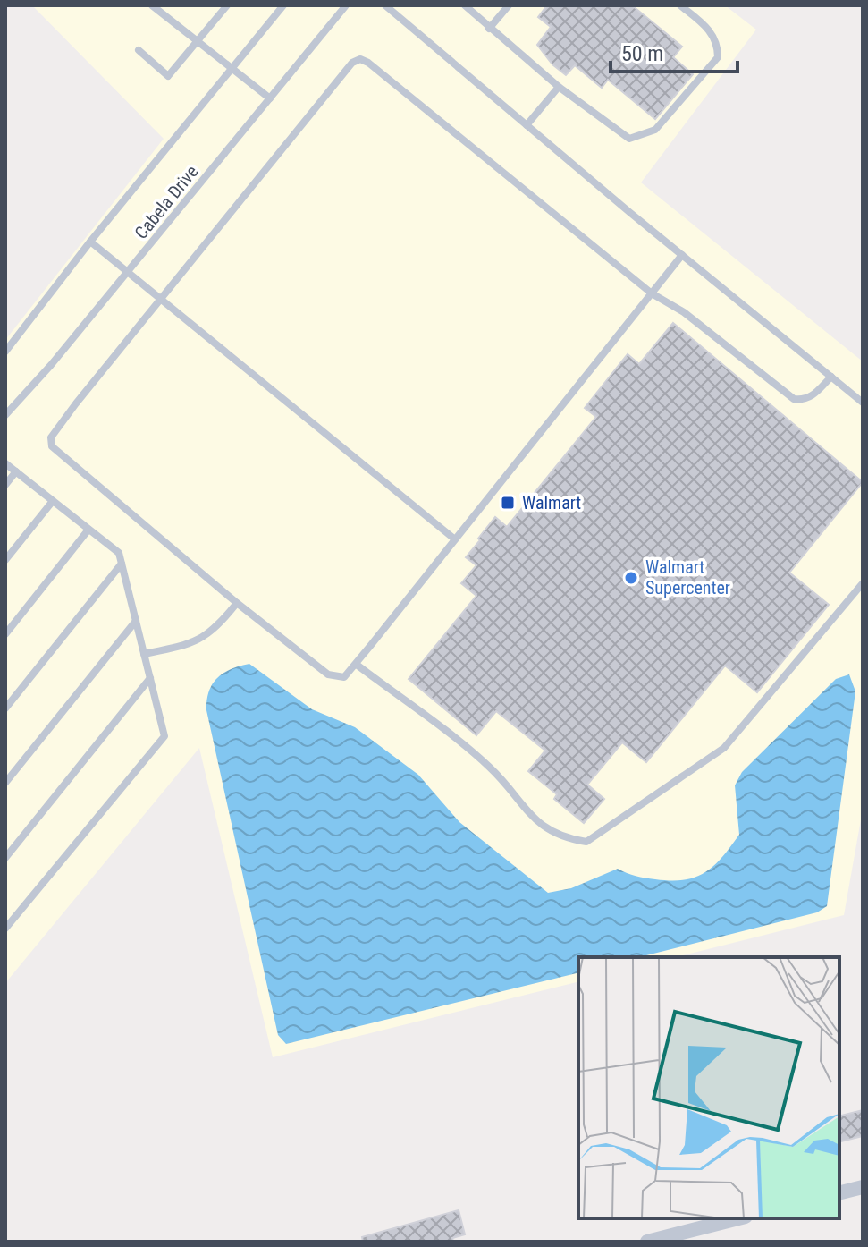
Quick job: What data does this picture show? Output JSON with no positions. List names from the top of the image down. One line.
{"streets":{"lane":["Cabela Drive"]},"places":{"transit":["Walmart"],"other":["Walmart Supercenter"]},"scale_bar":"50 m"}
